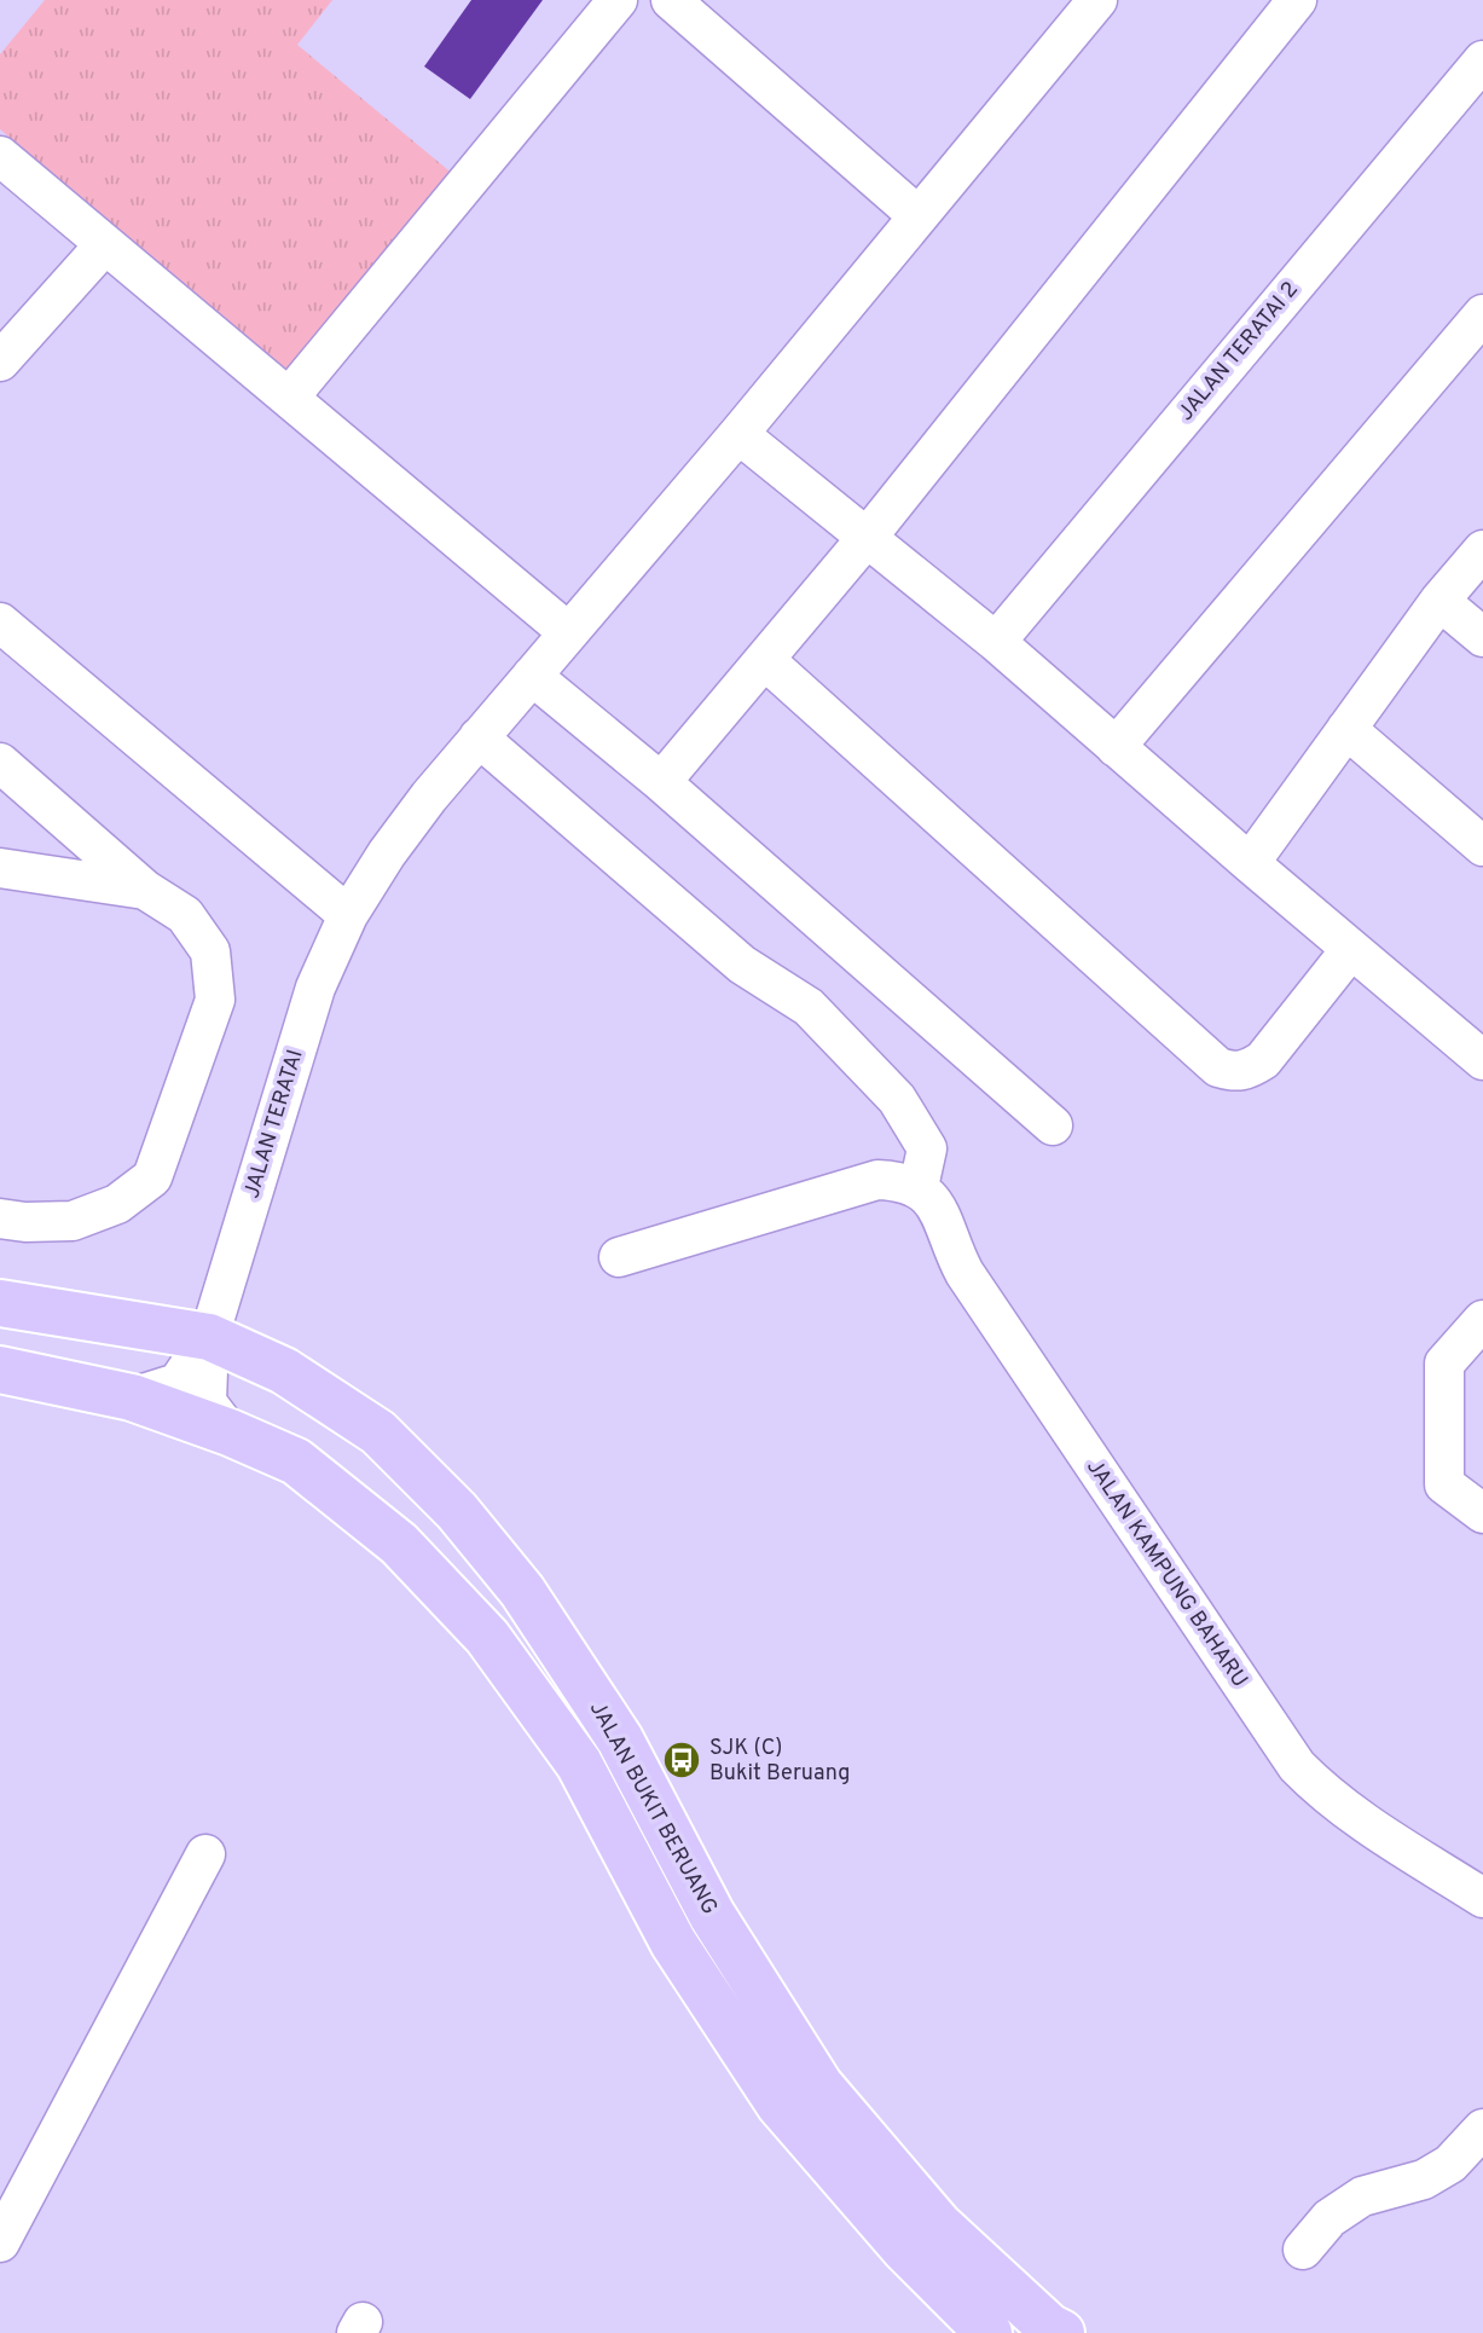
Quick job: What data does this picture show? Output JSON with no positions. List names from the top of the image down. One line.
{"streets":{"main road":["JALAN BUKIT BERUANG"],"street":["JALAN TERATAI 2","JALAN TERATAI","JALAN KAMPUNG BAHARU"]},"crossings":[["JALAN TERATAI","JALAN BUKIT BERUANG"]],"places":{"bus stop":["SJK (C) Bukit Beruang"]}}
